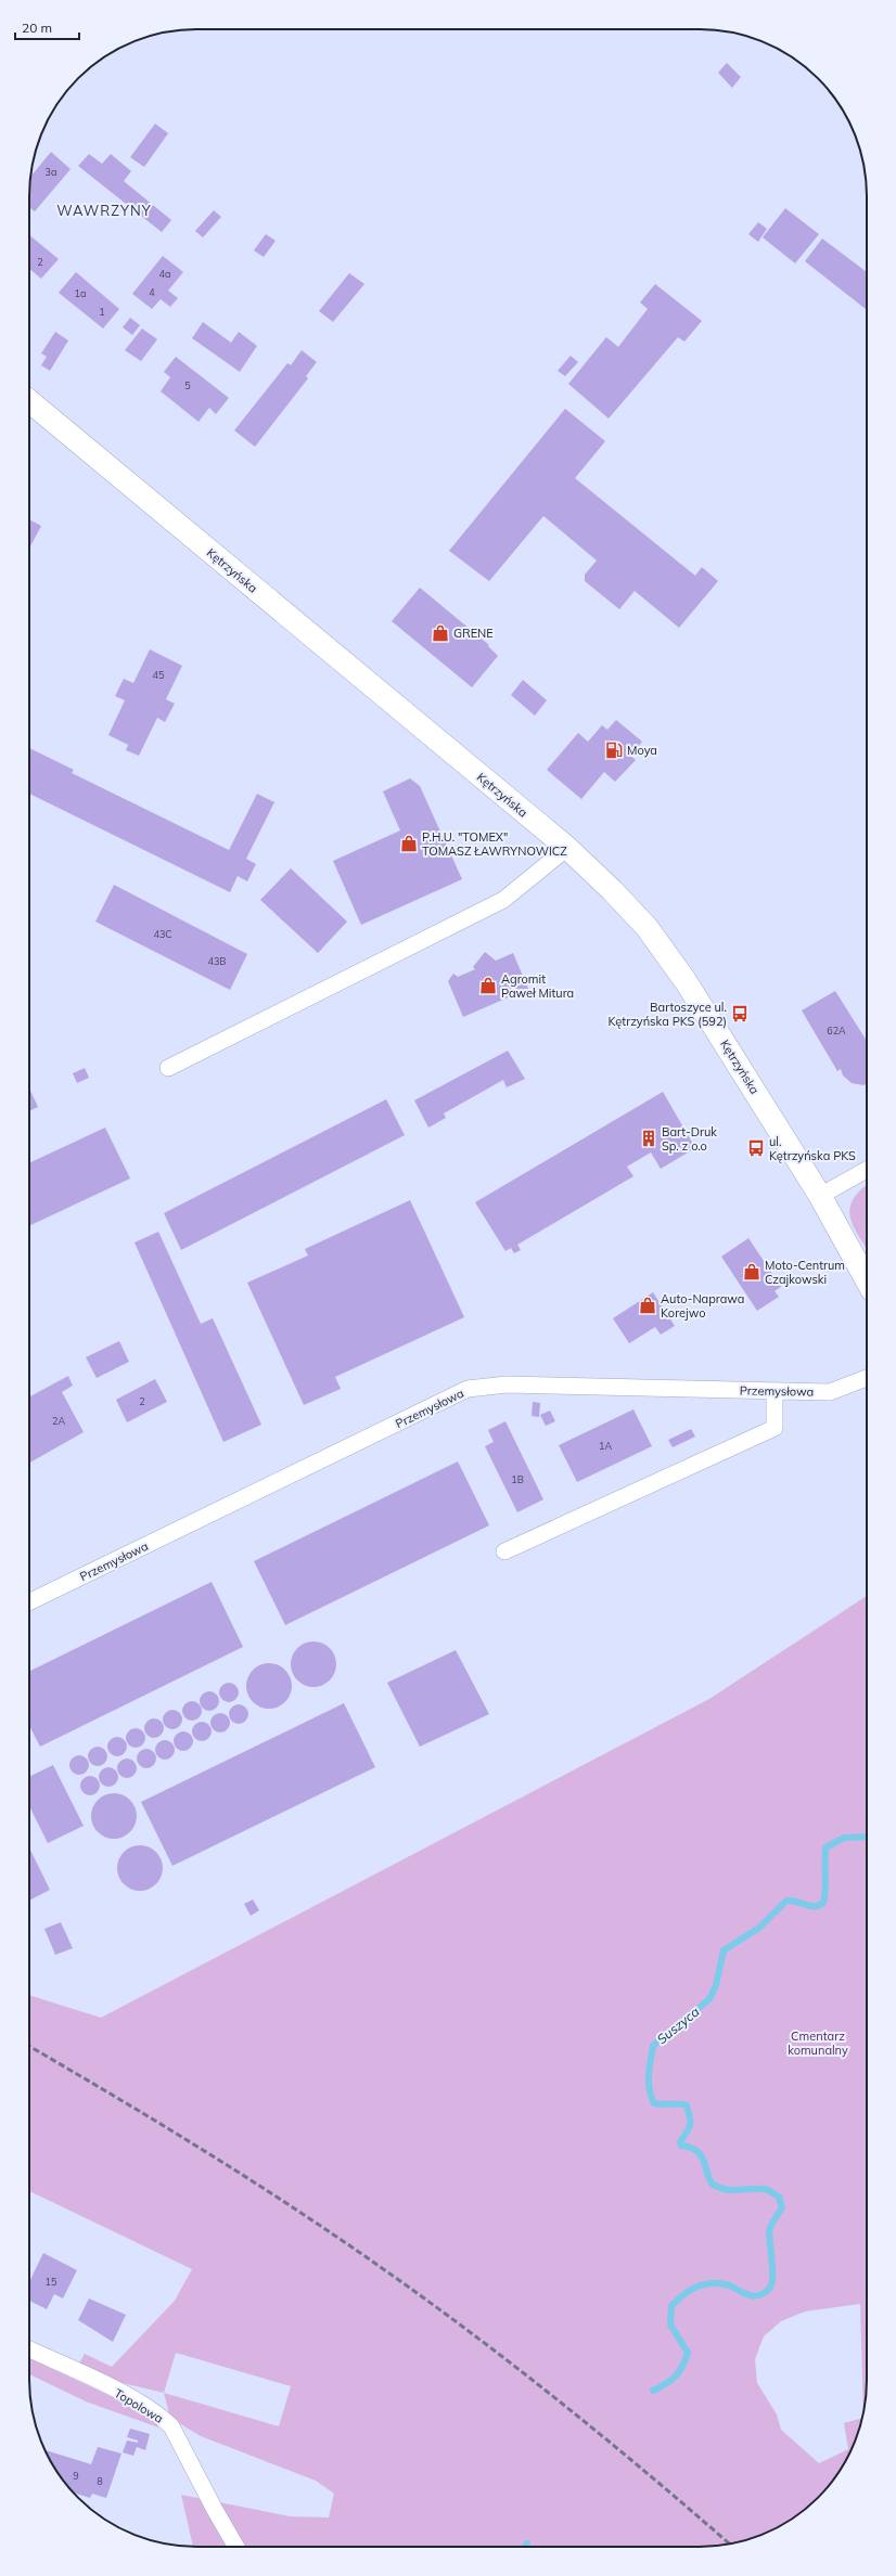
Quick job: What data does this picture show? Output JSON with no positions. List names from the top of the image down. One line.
{"streets":{"main road":["Kętrzyńska"],"street":["Przemysłowa","Topolowa"]},"districts":["WAWRZYNY"],"water":["Suszyca"],"parks":["Cmentarz komunalny"],"places":{"shop":["GRENE","P.H.U. \"TOMEX\" TOMASZ ŁAWRYNOWICZ","Agromit Paweł Mitura","Moto-Centrum Czajkowski","Auto-Naprawa Korejwo"],"fuel station":["Moya"],"bus stop":["Bartoszyce ul. Kętrzyńska PKS (592)","ul. Kętrzyńska PKS"],"building":["Bart-Druk Sp. z o.o"]},"house_numbers":["3a","2","4a","4","1a","1","5","45","43C","43B","62A","2","2A","1A","1B","15","9","8"],"scale_bar":"20 m"}
